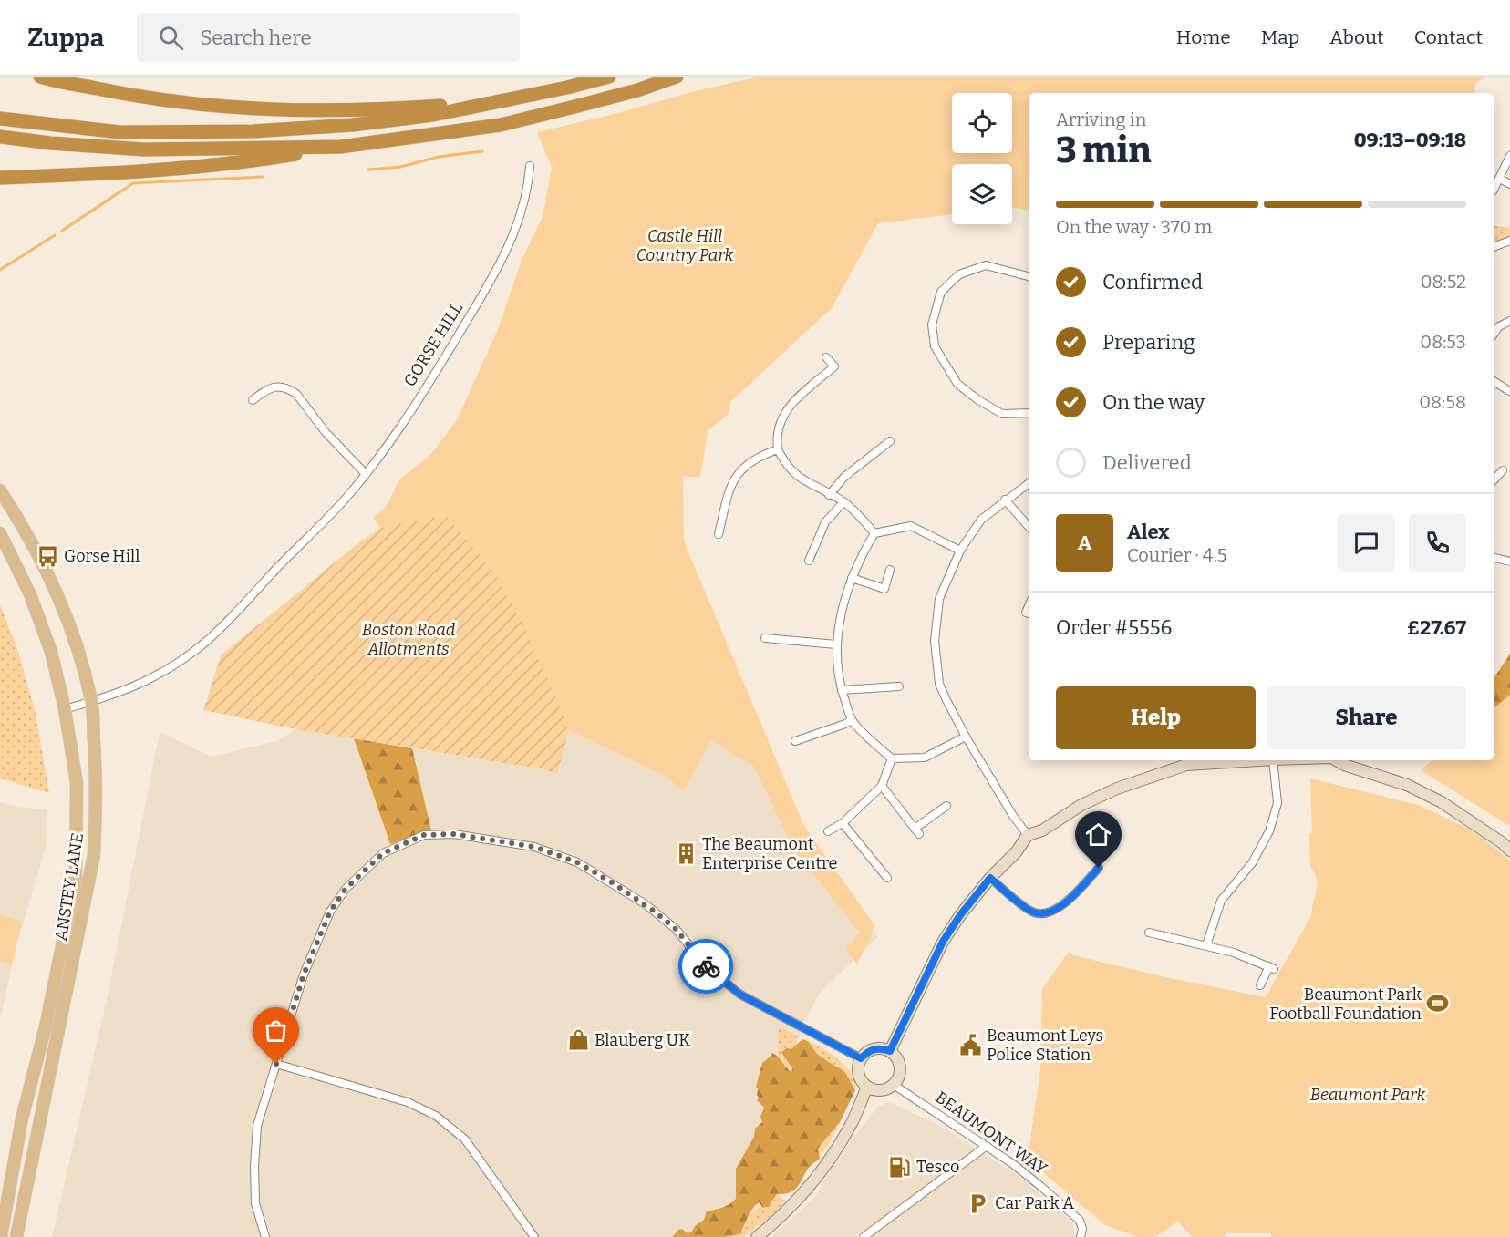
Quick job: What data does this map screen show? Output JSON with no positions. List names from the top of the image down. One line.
{"streets":{"main road":["ANSTEY LANE"],"street":["GORSE HILL","BEAUMONT WAY"]},"crossings":[["GORSE HILL","ANSTEY LANE"]],"parks":["Castle Hill Country Park","Boston Road Allotments","Beaumont Park"],"places":{"bus stop":["Gorse Hill"],"building":["The Beaumont Enterprise Centre"],"sports":["Beaumont Park Football Foundation"],"shop":["Blauberg UK"],"public building":["Beaumont Leys Police Station"],"fuel station":["Tesco"],"parking":["Car Park A"]},"page":{"header":"Zuppa","search":"Search here","nav":["Home","Map","About","Contact"],"heading":["3 min","Arriving in","09:13–09:18"],"panel":["Alex","Courier · 4.5","Order #5556","£27.67"],"bar":"On the way · 370 m","list":[["Confirmed","08:52"],["Preparing","08:53"],["On the way","08:58"],"Delivered"],"round":"A","buttons":["Help","Share"]}}
